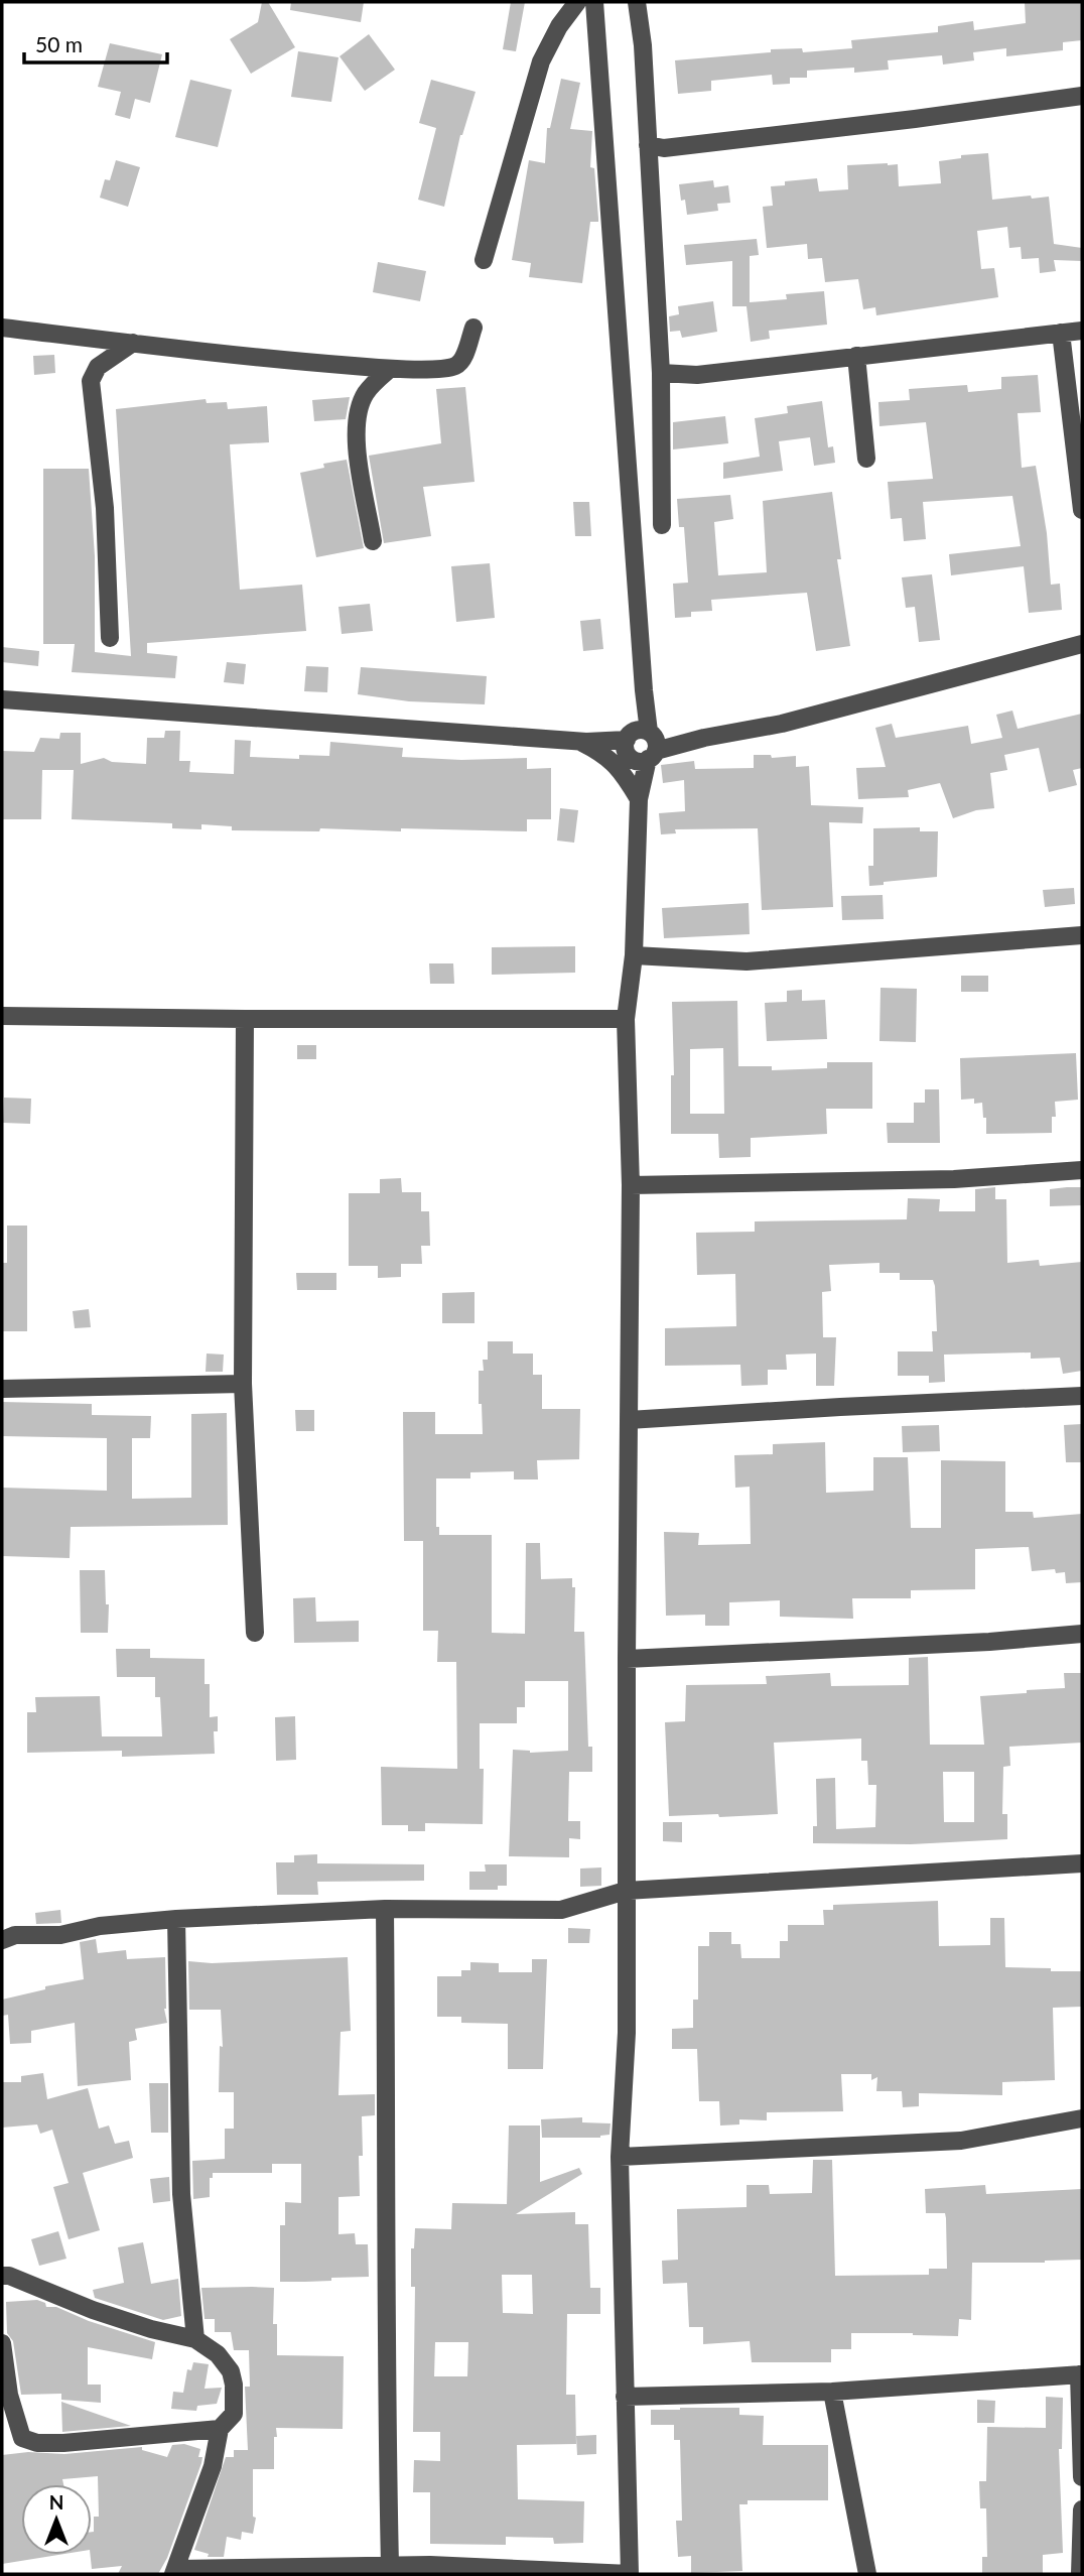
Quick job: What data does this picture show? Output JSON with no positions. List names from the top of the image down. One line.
{"scale_bar":"50 m","north":"top"}
